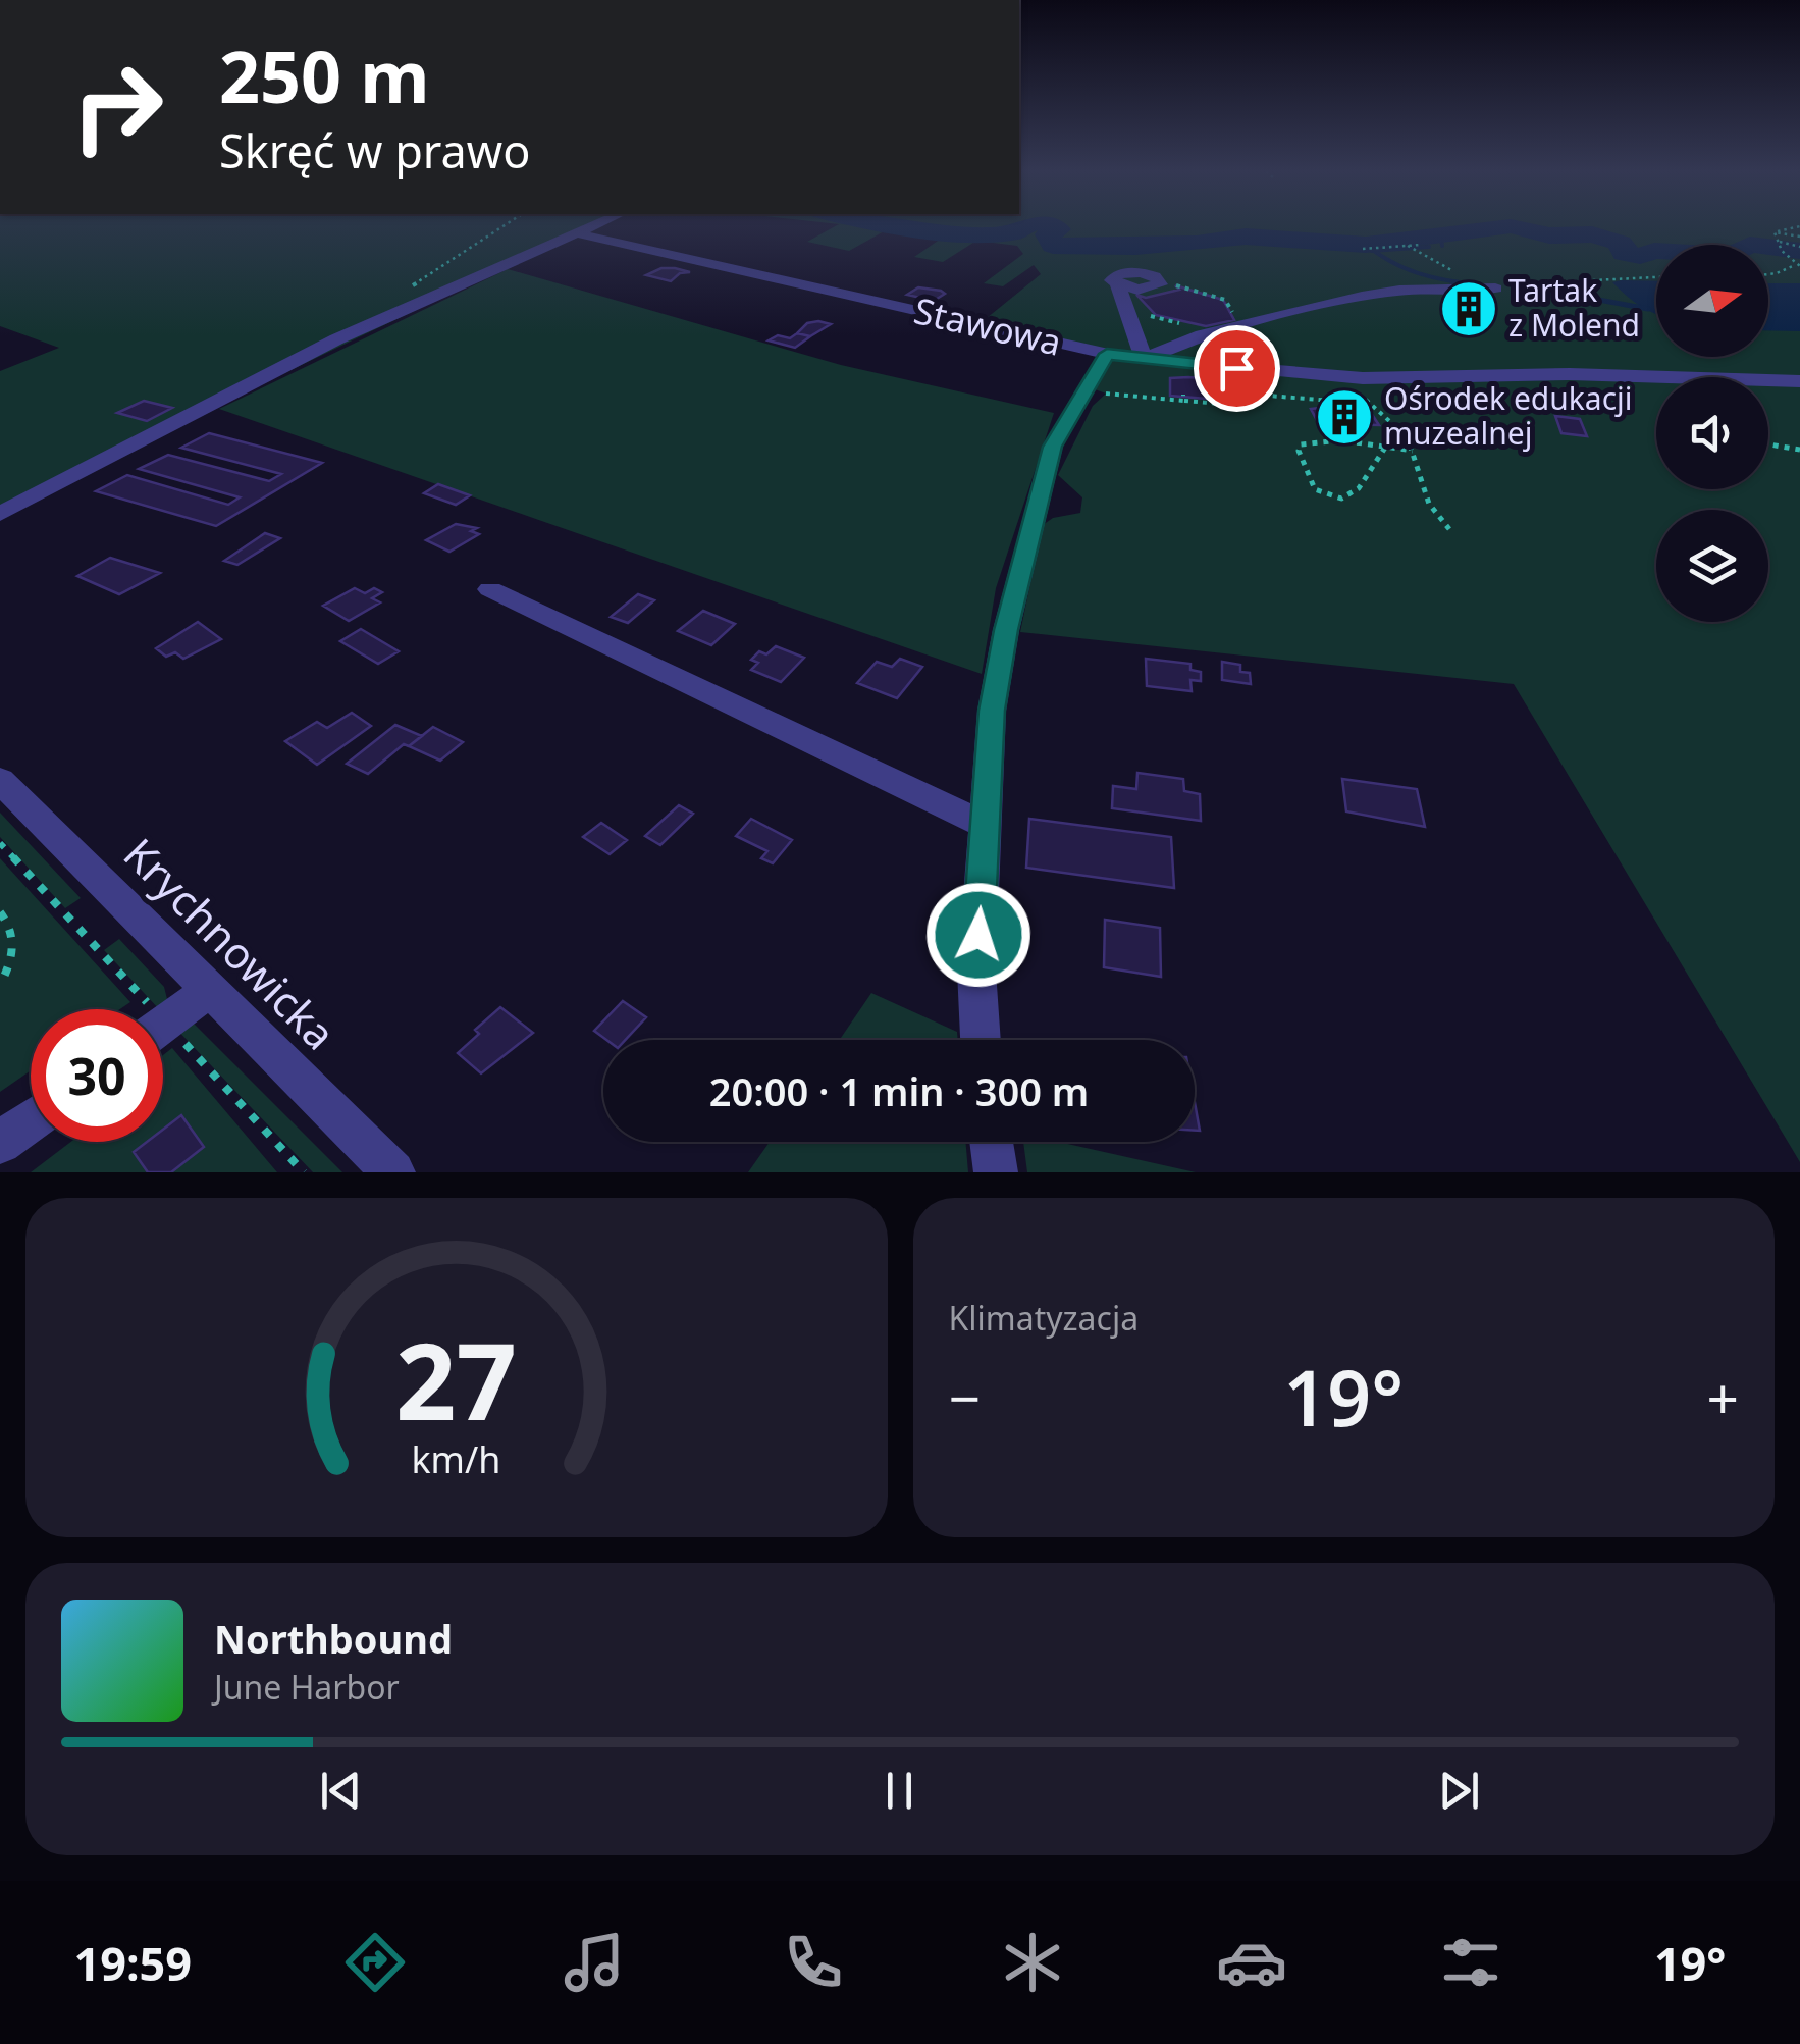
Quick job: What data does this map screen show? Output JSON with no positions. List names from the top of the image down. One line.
{"streets":{"street":["Stawowa","Krychnowicka"]},"places":{"building":["Tartak z Molend","Ośrodek edukacji muzealnej"]},"north":"right","page":{"turn":["250 m","Skręć w prawo"],"limit":"30","trip":"20:00 · 1 min · 300 m","tile":"Klimatyzacja","heat":["−","19°","+"],"song":["Northbound","June Harbor"],"tabs":["19:59","19°"],"gauge":["27","km/h"]}}
